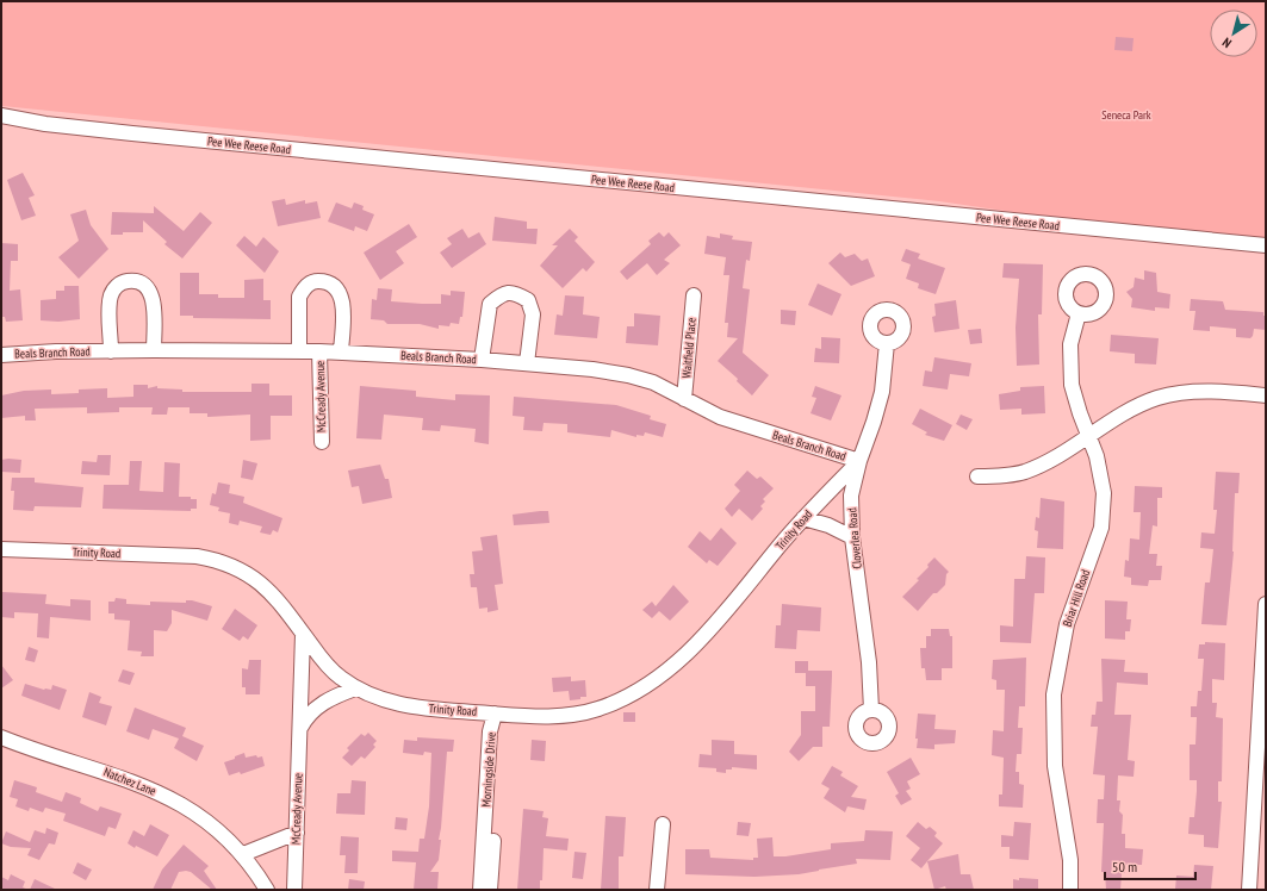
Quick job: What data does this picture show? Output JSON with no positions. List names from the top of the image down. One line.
{"streets":{"street":["Pee Wee Reese Road","Waitfield Place","Beals Branch Road","McCready Avenue","Trinity Road","Cloverlea Road","Briar Hill Road","Morningside Drive","Natchez Lane"]},"crossings":[["Waitfield Place","Beals Branch Road"],["Beals Branch Road","McCready Avenue"],["Beals Branch Road","Trinity Road"],["Beals Branch Road","Cloverlea Road"],["McCready Avenue","Trinity Road"],["Trinity Road","Cloverlea Road"],["Trinity Road","Morningside Drive"]],"parks":["Seneca Park"],"scale_bar":"50 m","north":"bottom left"}
